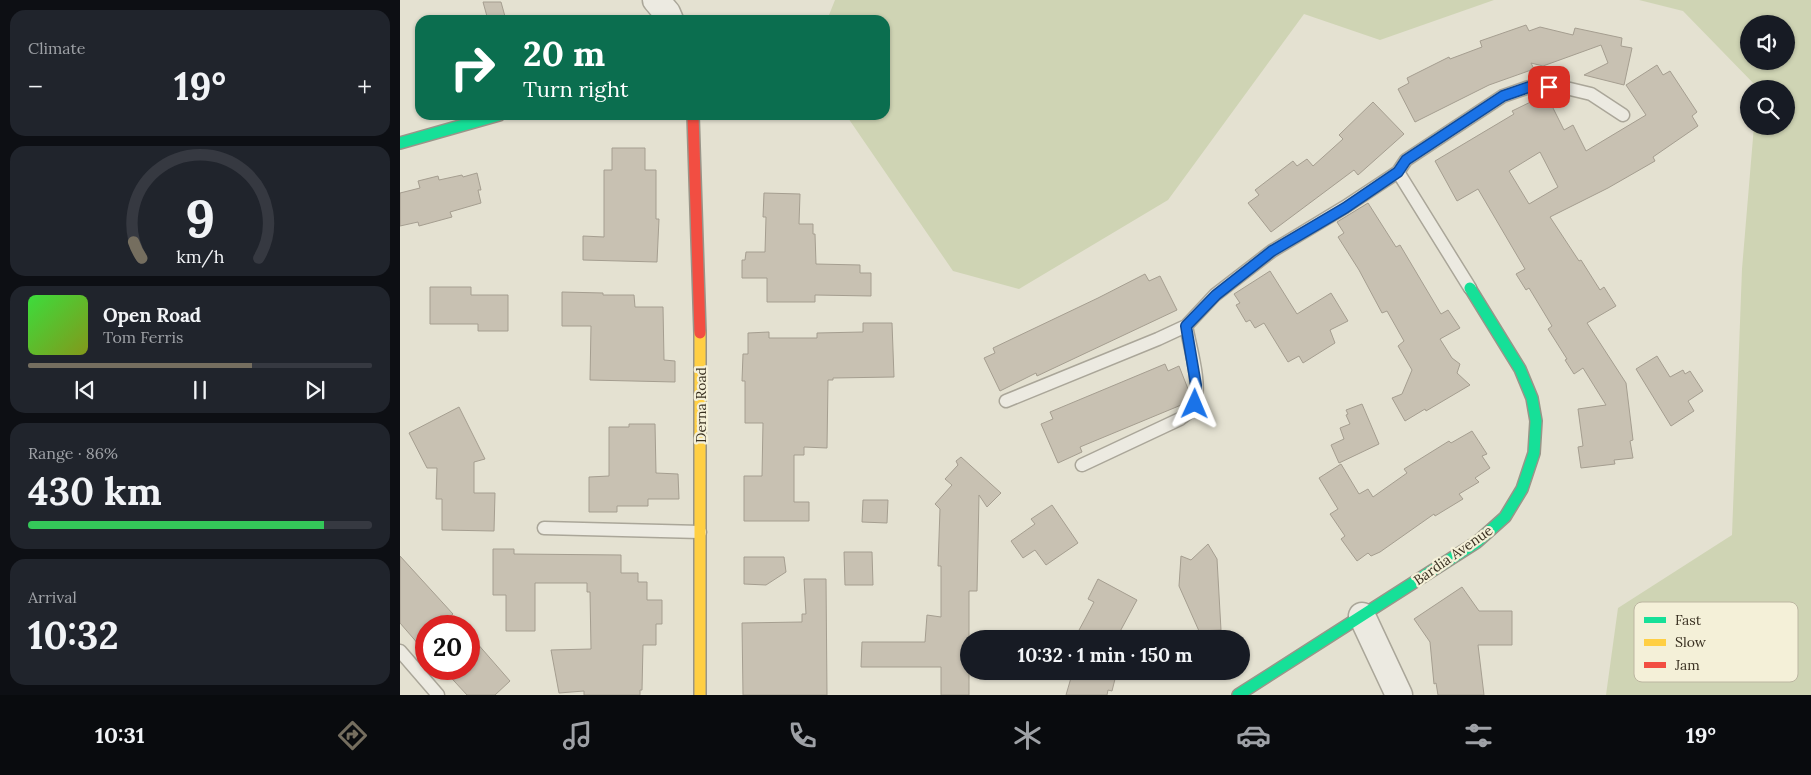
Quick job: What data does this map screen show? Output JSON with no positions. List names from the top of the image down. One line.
{"streets":{"street":["Derna Road","Bardia Avenue"]},"legend":["Fast","Slow","Jam"],"page":{"tile":["Climate",["Range · 86%","430 km"],["Arrival","10:32"]],"turn":["20 m","Turn right"],"heat":["−","19°","+"],"song":["Open Road","Tom Ferris"],"limit":"20","trip":"10:32 · 1 min · 150 m","tabs":["10:31","19°"],"gauge":["9","km/h"]}}
